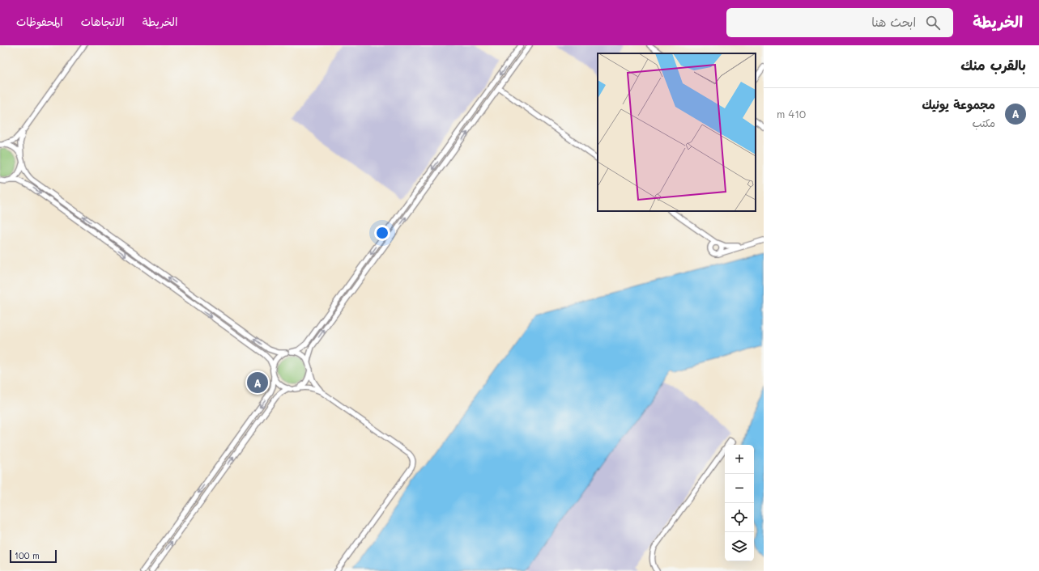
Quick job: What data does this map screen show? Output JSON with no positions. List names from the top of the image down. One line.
{"scale_bar":"100 m","page":{"header":"الخريطة","search":"ابحث هنا","nav":["الخريطة","الاتجاهات","المحفوظات"],"heading":"بالقرب منك","list":[{"mark":"A","name":"مجموعة يونيك","note":"مكتب","value":"410 m"}],"pins":"A","map_buttons":["+","−"],"scale":"100 m"}}
